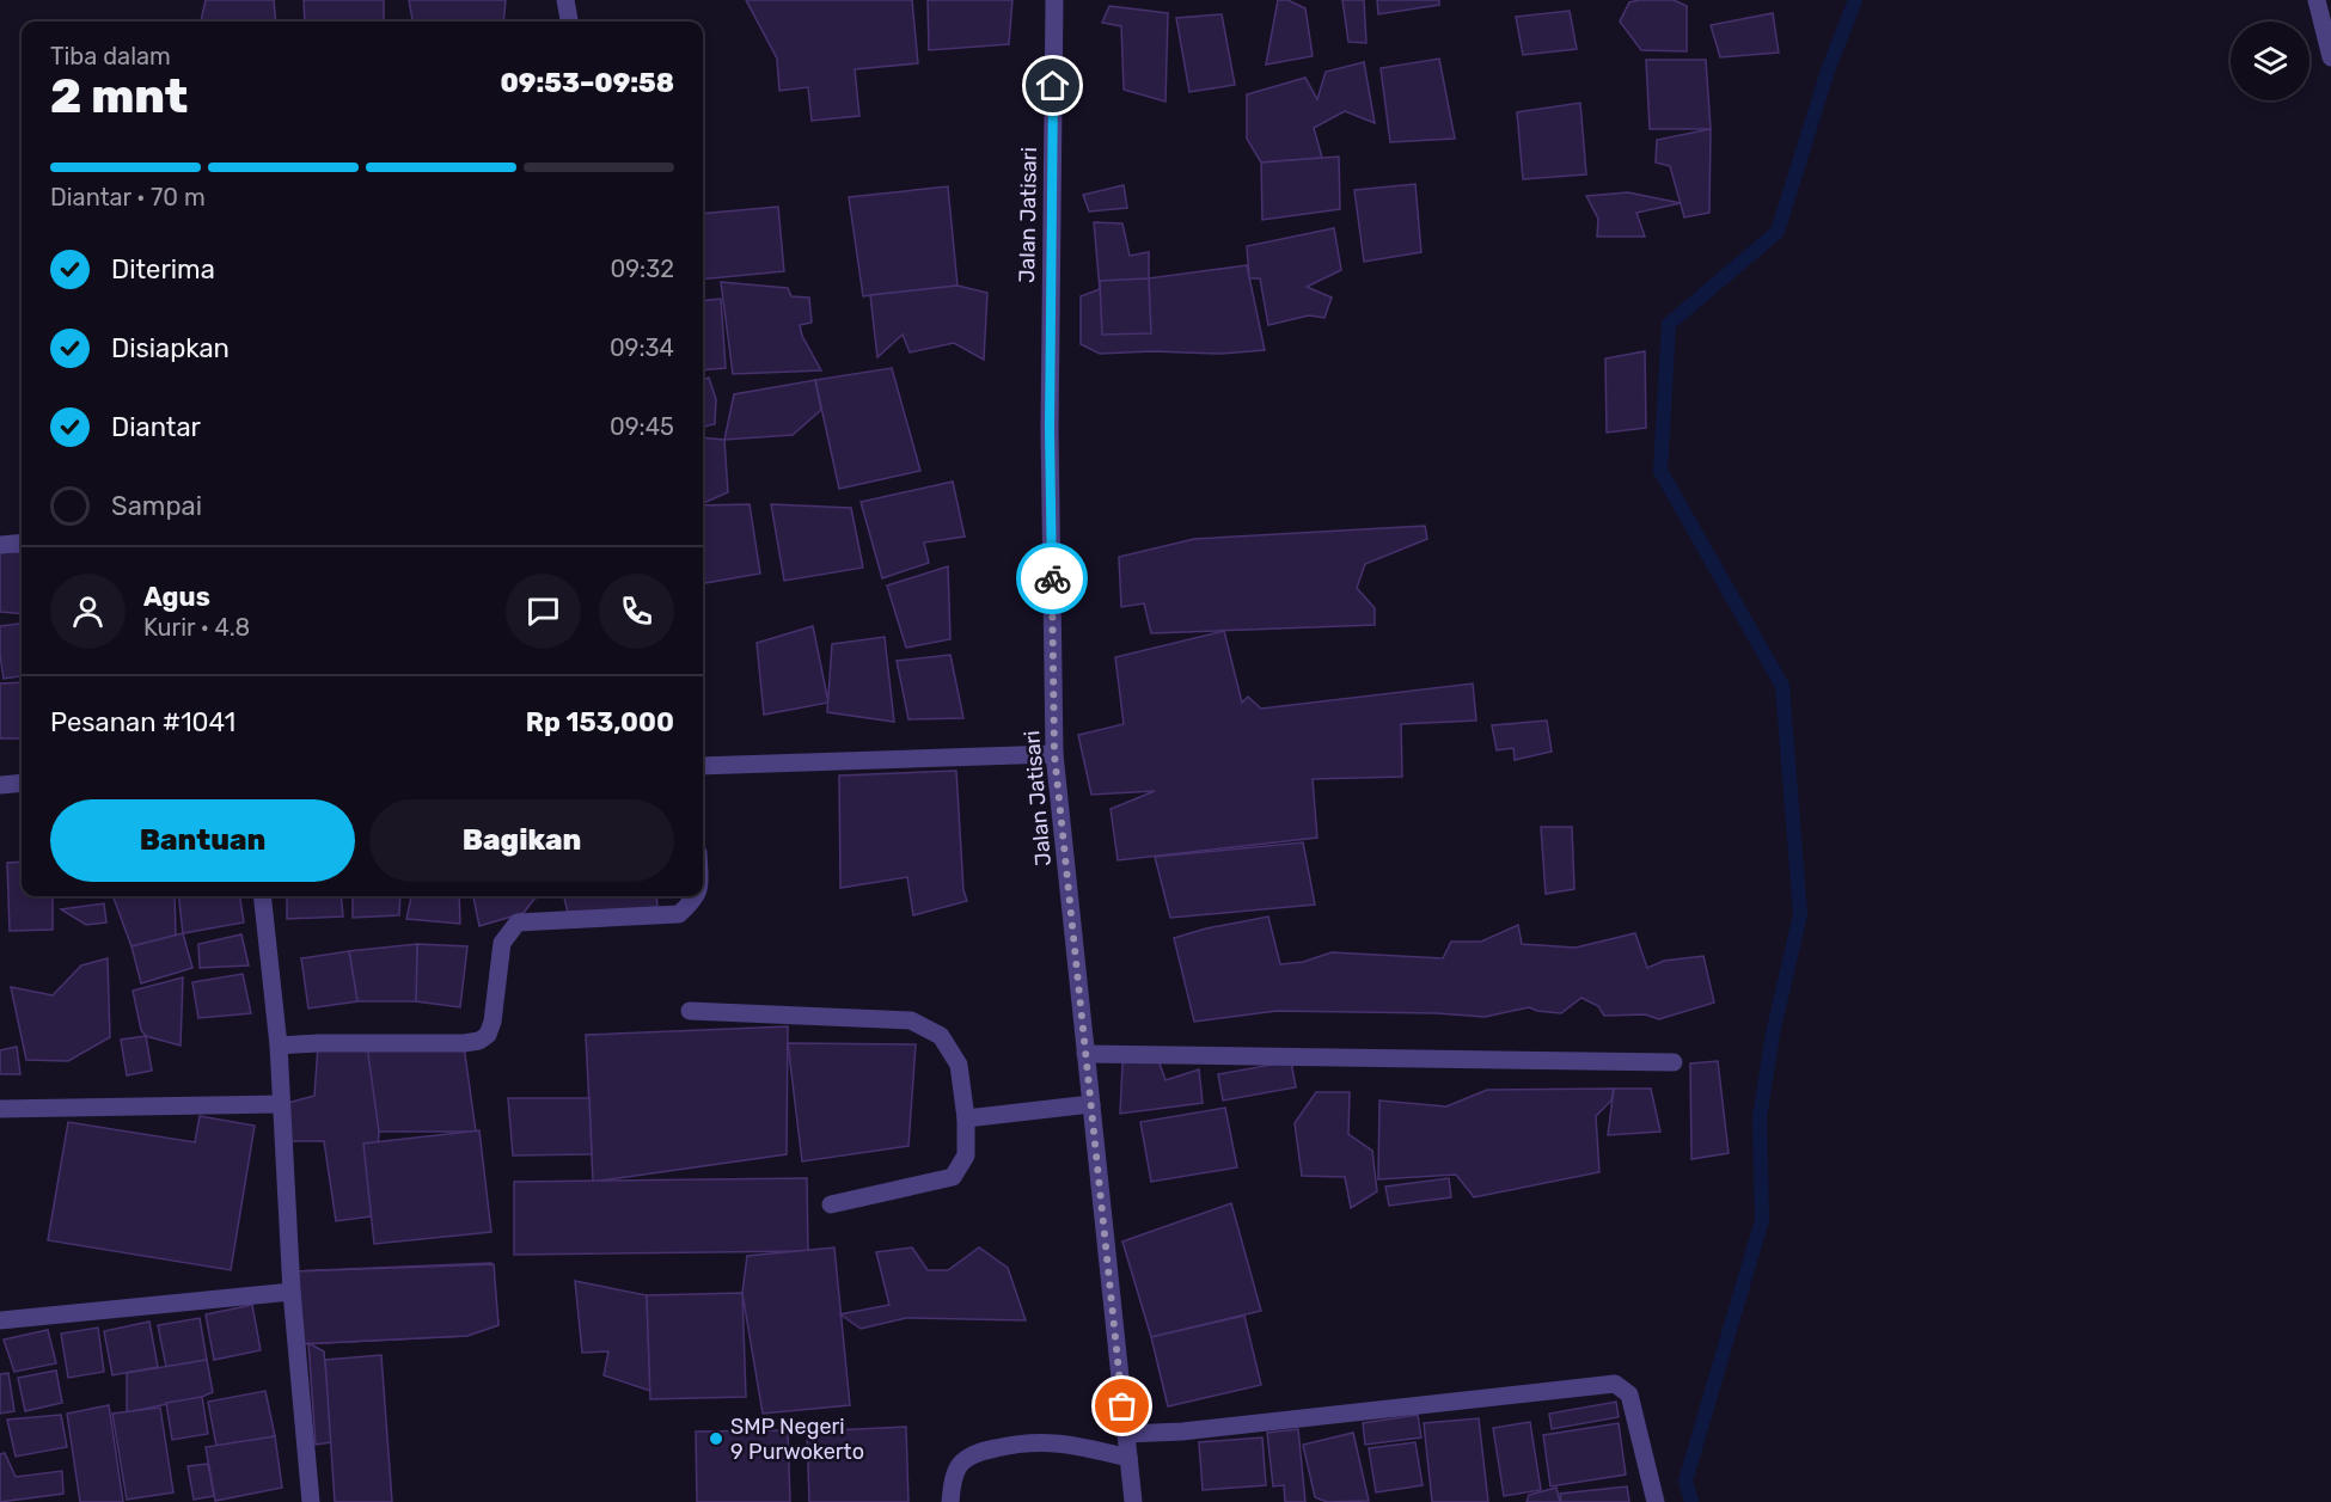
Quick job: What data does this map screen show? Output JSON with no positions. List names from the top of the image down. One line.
{"streets":{"street":["Jalan Jatisari"]},"places":["SMP Negeri 9 Purwokerto"],"page":{"heading":["2 mnt","Tiba dalam","09:53–09:58"],"panel":["Agus","Kurir · 4.8","Pesanan #1041","Rp 153,000"],"bar":"Diantar · 70 m","list":[["Diterima","09:32"],["Disiapkan","09:34"],["Diantar","09:45"],"Sampai"],"buttons":["Bantuan","Bagikan"]}}
